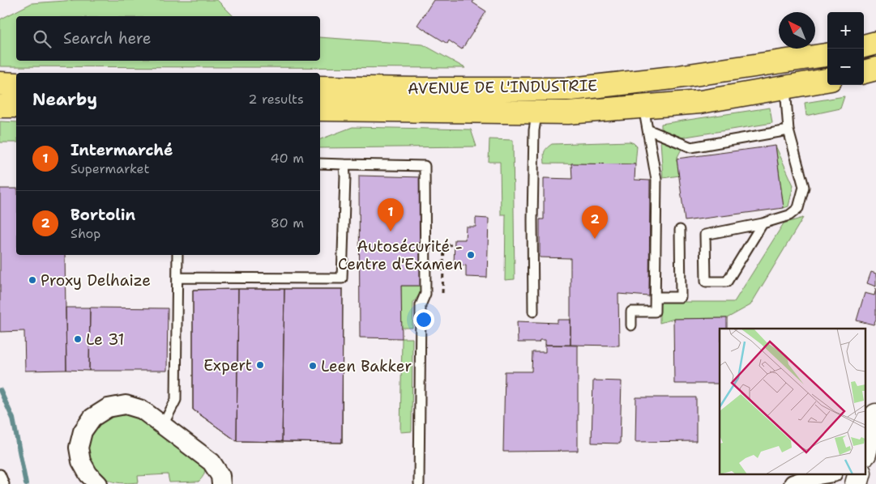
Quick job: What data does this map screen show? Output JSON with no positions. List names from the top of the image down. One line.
{"streets":{"main road":["AVENUE DE L'INDUSTRIE"]},"places":["Autosécurité - Centre d'Examen","Proxy Delhaize","Le 31","Expert","Leen Bakker"],"north":"top left","page":{"map_buttons":["+","−"],"search":"Search here","heading":["Nearby","2 results"],"list":[{"mark":"1","name":"Intermarché","note":"Supermarket","value":"40 m"},{"mark":"2","name":"Bortolin","note":"Shop","value":"80 m"}],"pins":["1","2"]}}
